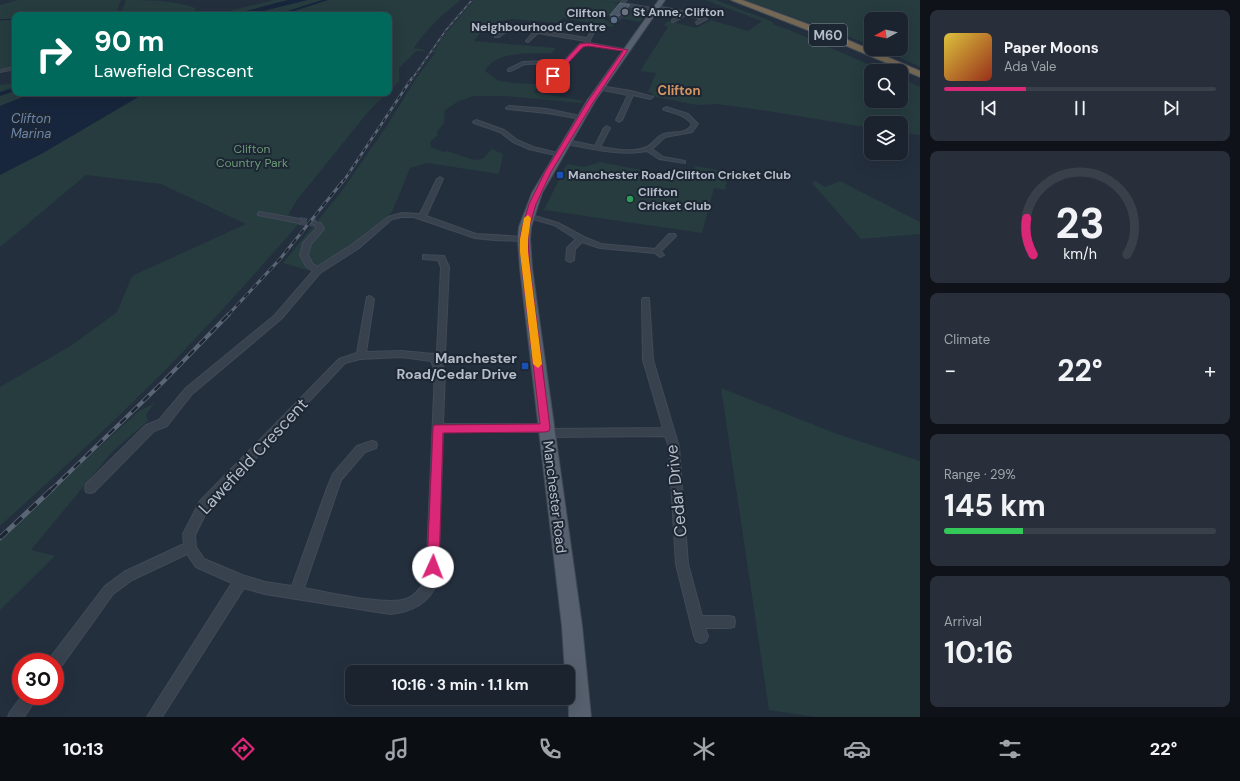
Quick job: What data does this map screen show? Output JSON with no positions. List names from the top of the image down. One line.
{"streets":{"highway":["M60"],"main road":["Manchester Road"],"street":["Lawefield Crescent","Cedar Drive"]},"crossings":[["Cedar Drive","Manchester Road"]],"districts":["Clifton"],"water":["Clifton Marina"],"parks":["Clifton Country Park"],"places":{"other":["St Anne, Clifton","Clifton Neighbourhood Centre","Clifton Cricket Club"],"transit":["Manchester Road/Clifton Cricket Club","Manchester Road/Cedar Drive"]},"north":"left","page":{"turn":["90 m","Lawefield Crescent"],"song":["Paper Moons","Ada Vale"],"tile":["Climate",["Range · 29%","145 km"],["Arrival","10:16"]],"heat":["−","22°","+"],"limit":"30","trip":"10:16 · 3 min · 1.1 km","tabs":["10:13","22°"],"gauge":["23","km/h"]}}
